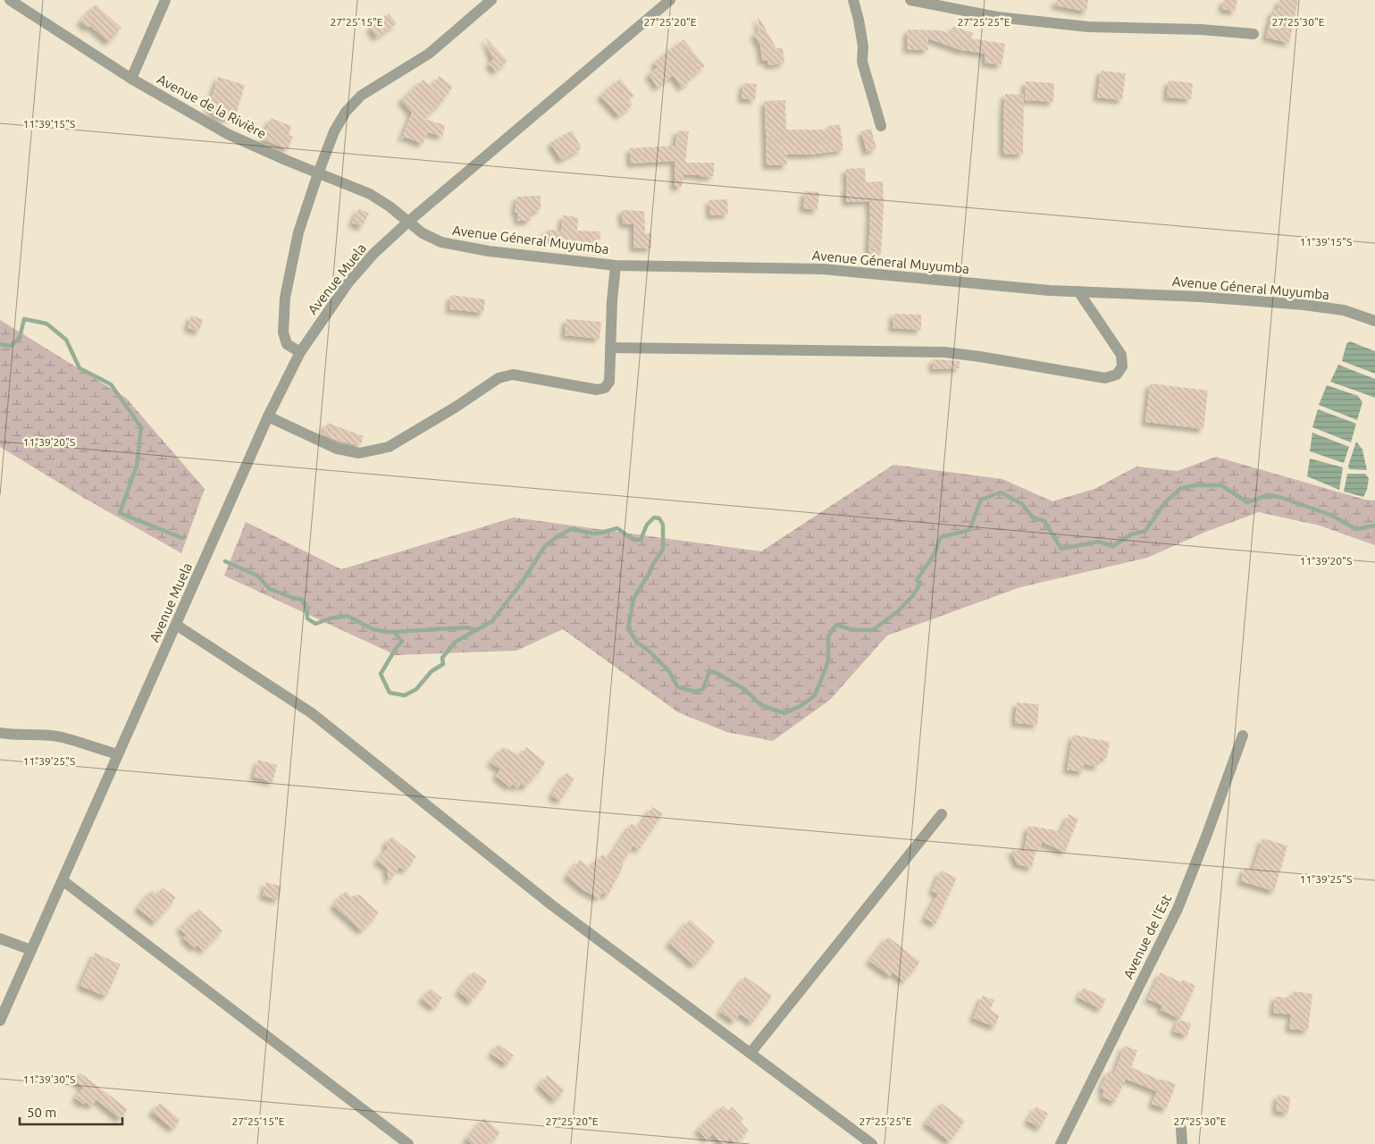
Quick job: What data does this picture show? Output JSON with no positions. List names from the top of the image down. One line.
{"streets":{"street":["Avenue de la Rivière","Avenue Géneral Muyumba","Avenue Muela","Avenue de l'Est"]},"crossings":[["Avenue de la Rivière","Avenue Géneral Muyumba"],["Avenue de la Rivière","Avenue Muela"],["Avenue Géneral Muyumba","Avenue Muela"]],"scale_bar":"50 m","coordinates":["27°25'15\"E","27°25'20\"E","27°25'25\"E","27°25'30\"E","11°39'15\"S","11°39'20\"S","11°39'25\"S","11°39'30\"S"]}
